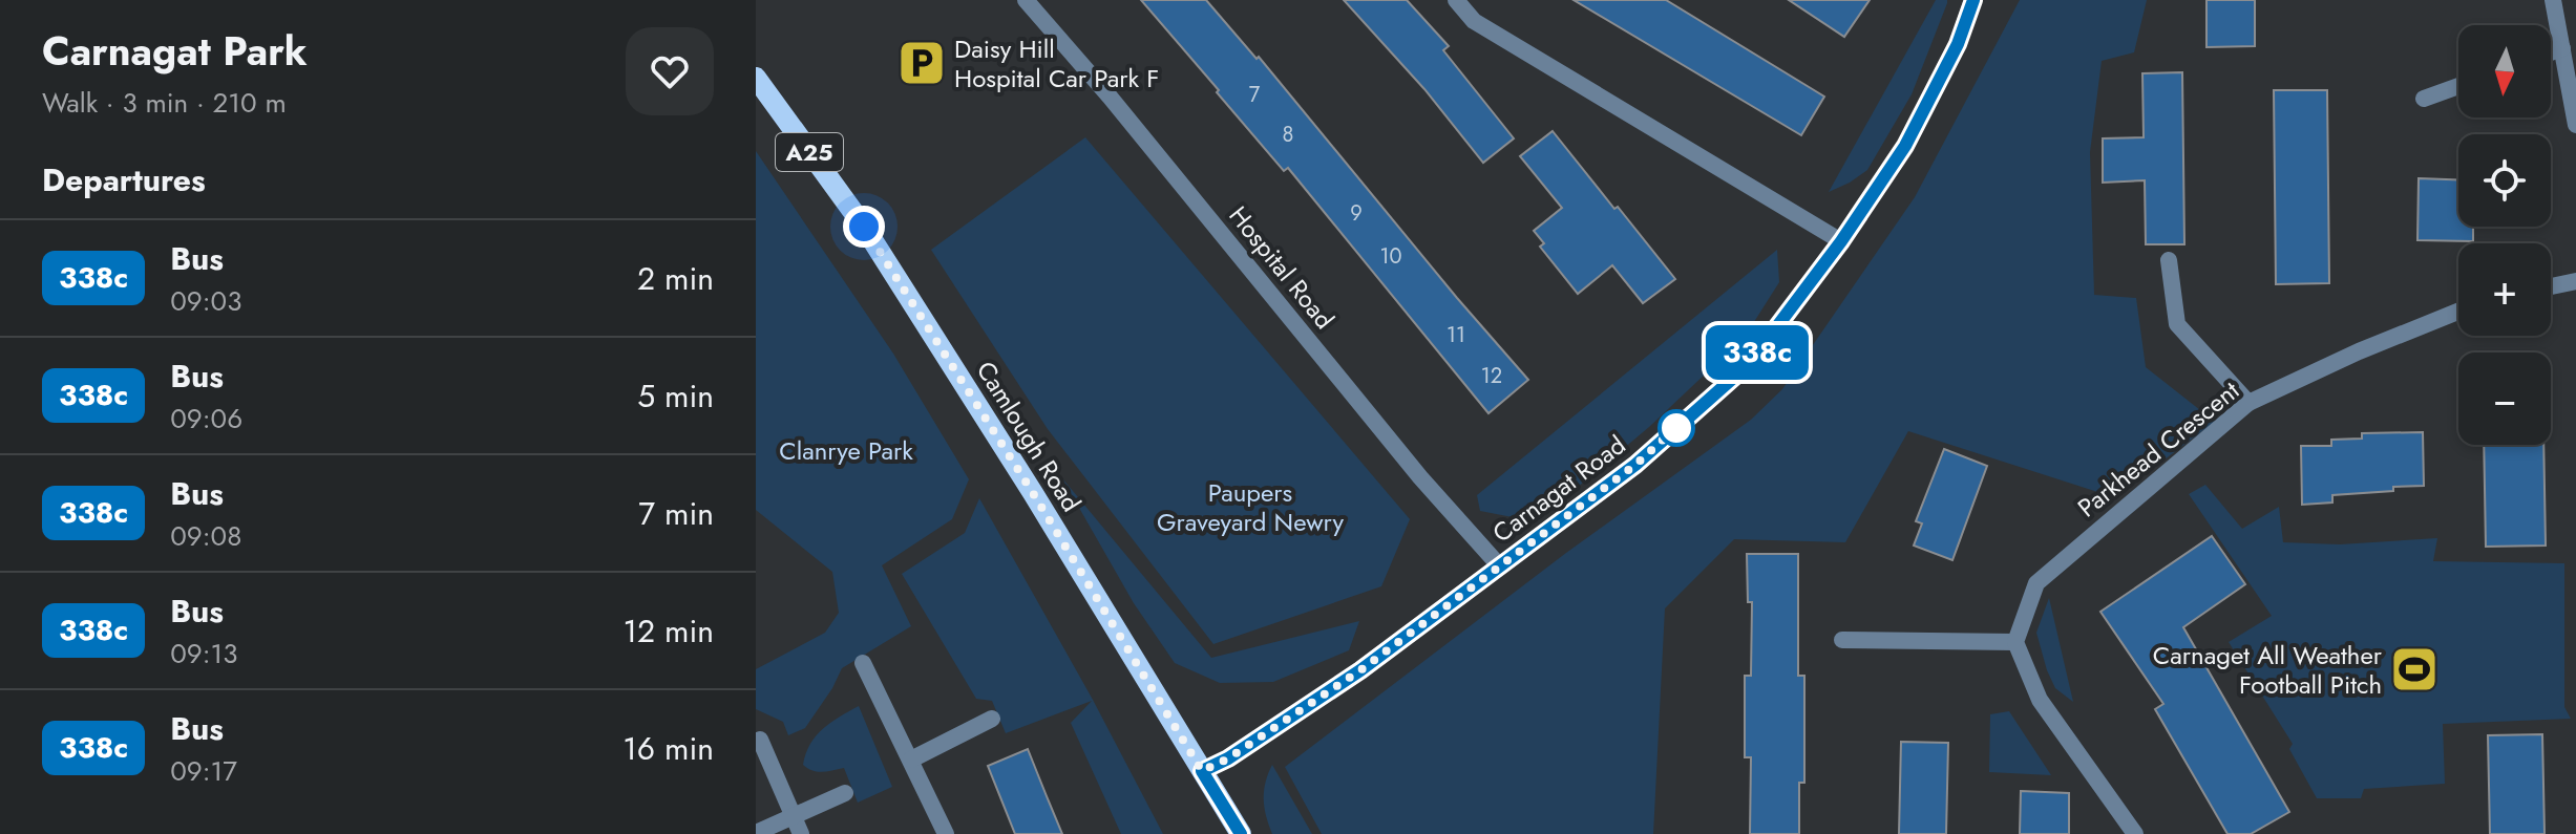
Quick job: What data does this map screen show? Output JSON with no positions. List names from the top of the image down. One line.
{"streets":{"main road":["A25","Camlough Road"],"street":["Hospital Road","Parkhead Crescent","Carnagat Road"]},"crossings":[["Hospital Road","Carnagat Road"],["Camlough Road","Carnagat Road"]],"parks":["Clanrye Park","Paupers Graveyard Newry"],"places":{"parking":["Daisy Hill Hospital Car Park F"],"sports":["Carnaget All Weather Football Pitch"]},"lines":["bus line 338c"],"house_numbers":["7","8","9","10","11","12"],"north":"bottom","page":{"heading":[["Carnagat Park","Walk · 3 min · 210 m"],"Departures"],"on_map":"338c","map_buttons":["+","−"],"list":[{"mark":"338c","name":"Bus","note":"09:03","value":"2 min"},{"mark":"338c","name":"Bus","note":"09:06","value":"5 min"},{"mark":"338c","name":"Bus","note":"09:08","value":"7 min"},{"mark":"338c","name":"Bus","note":"09:13","value":"12 min"},{"mark":"338c","name":"Bus","note":"09:17","value":"16 min"}]}}
